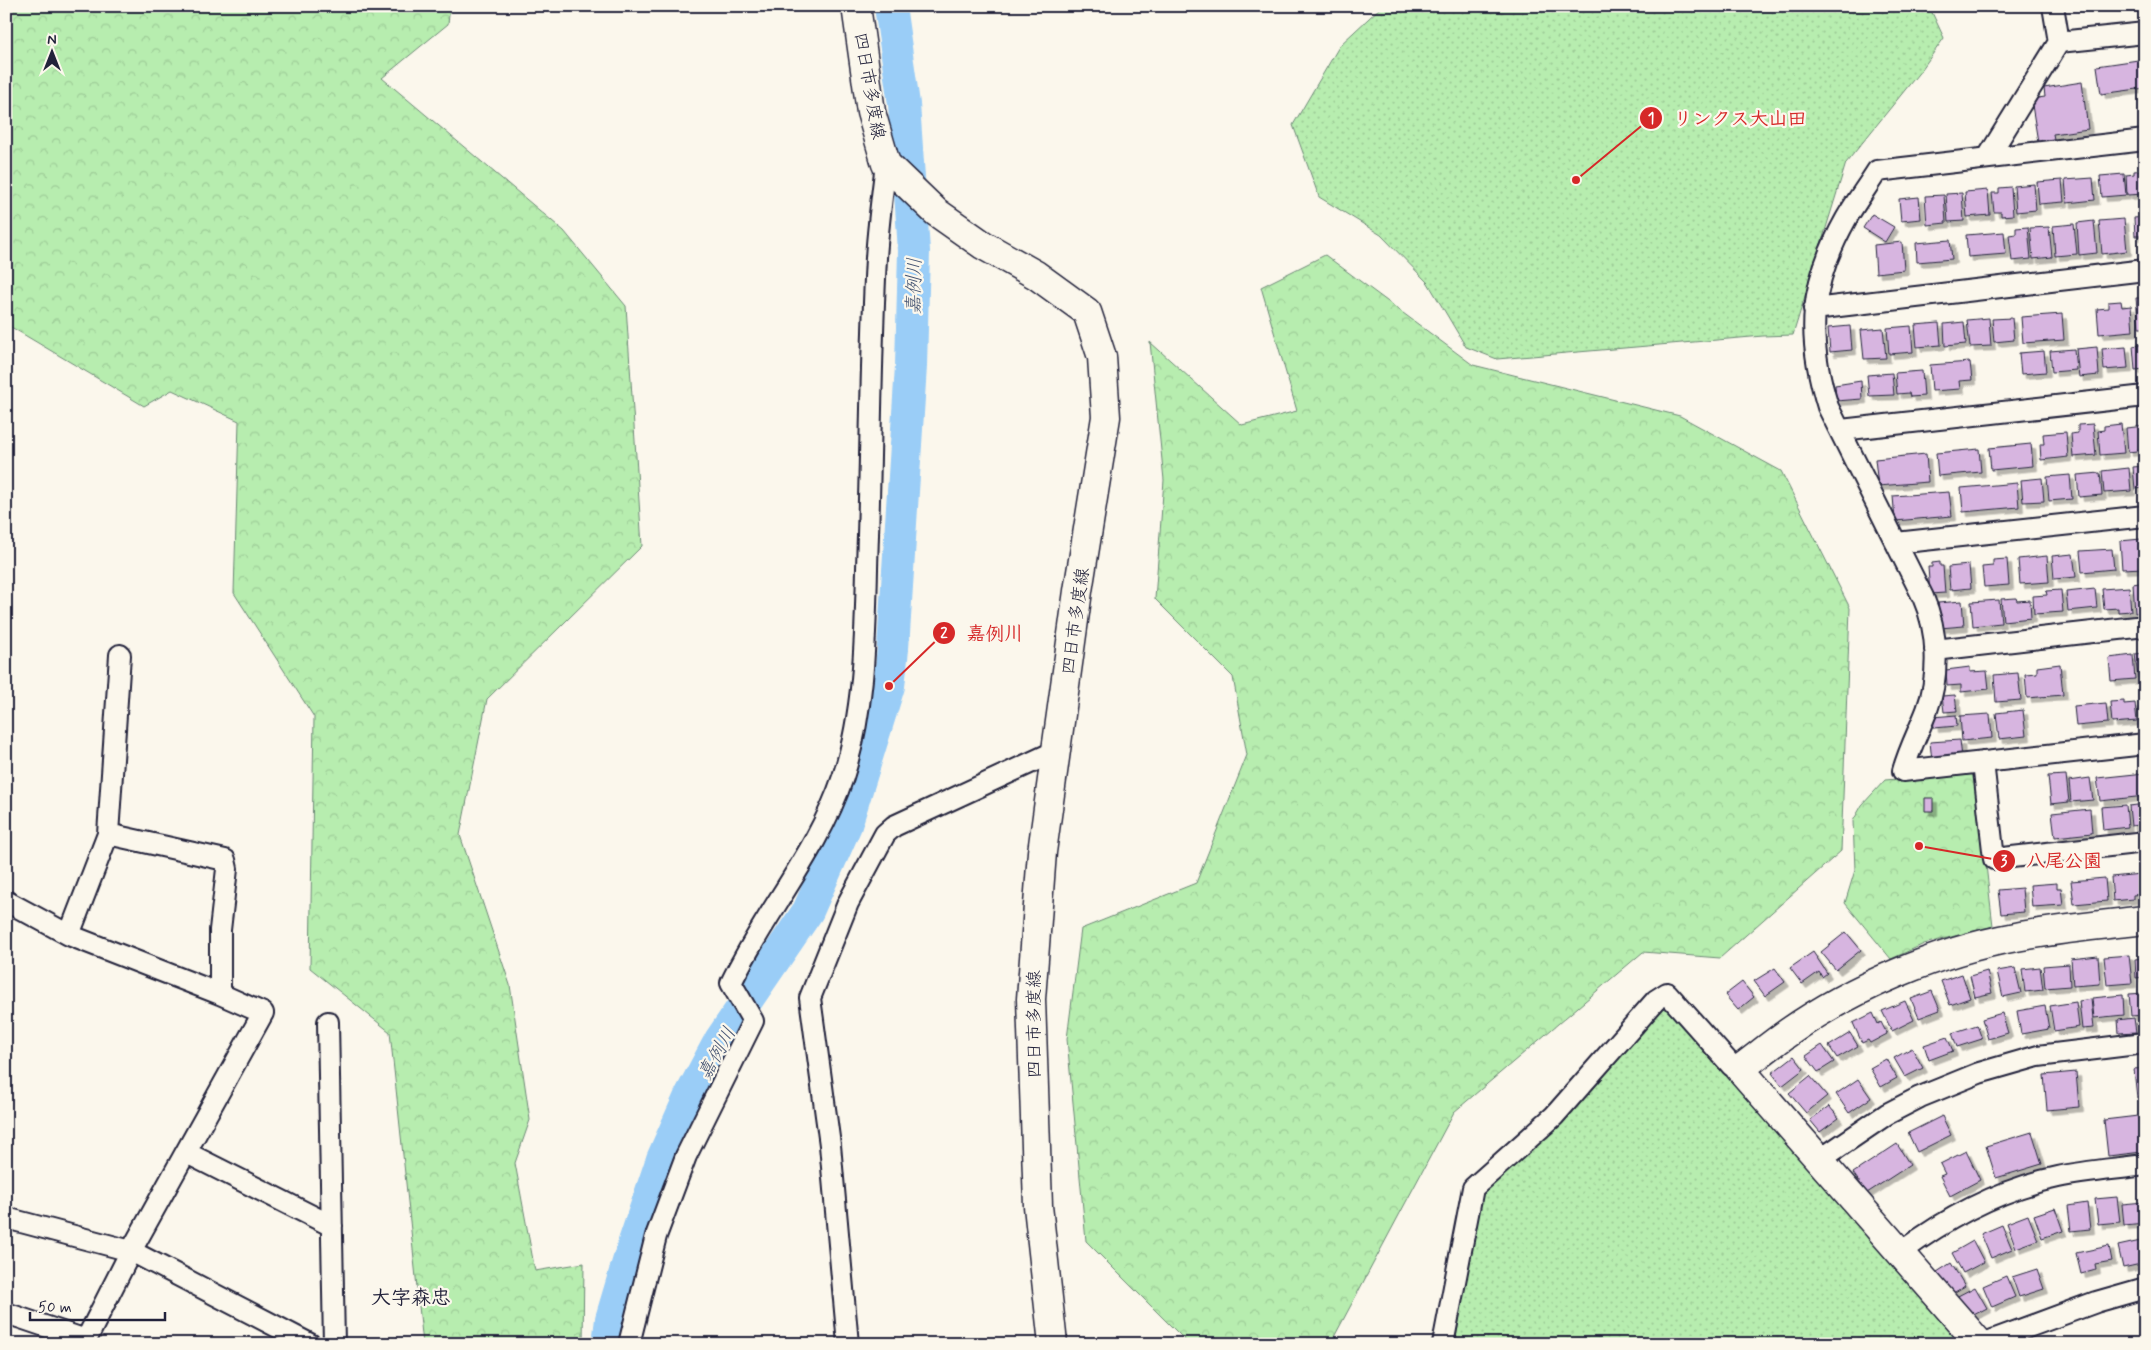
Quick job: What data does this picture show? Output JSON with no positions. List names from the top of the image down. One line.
{"streets":{"main road":["四日市多度線"]},"districts":["大字森忠"],"water":["嘉例川"],"places":["リンクス大山田","嘉例川","八尾公園"],"scale_bar":"50 m","north":"top"}
